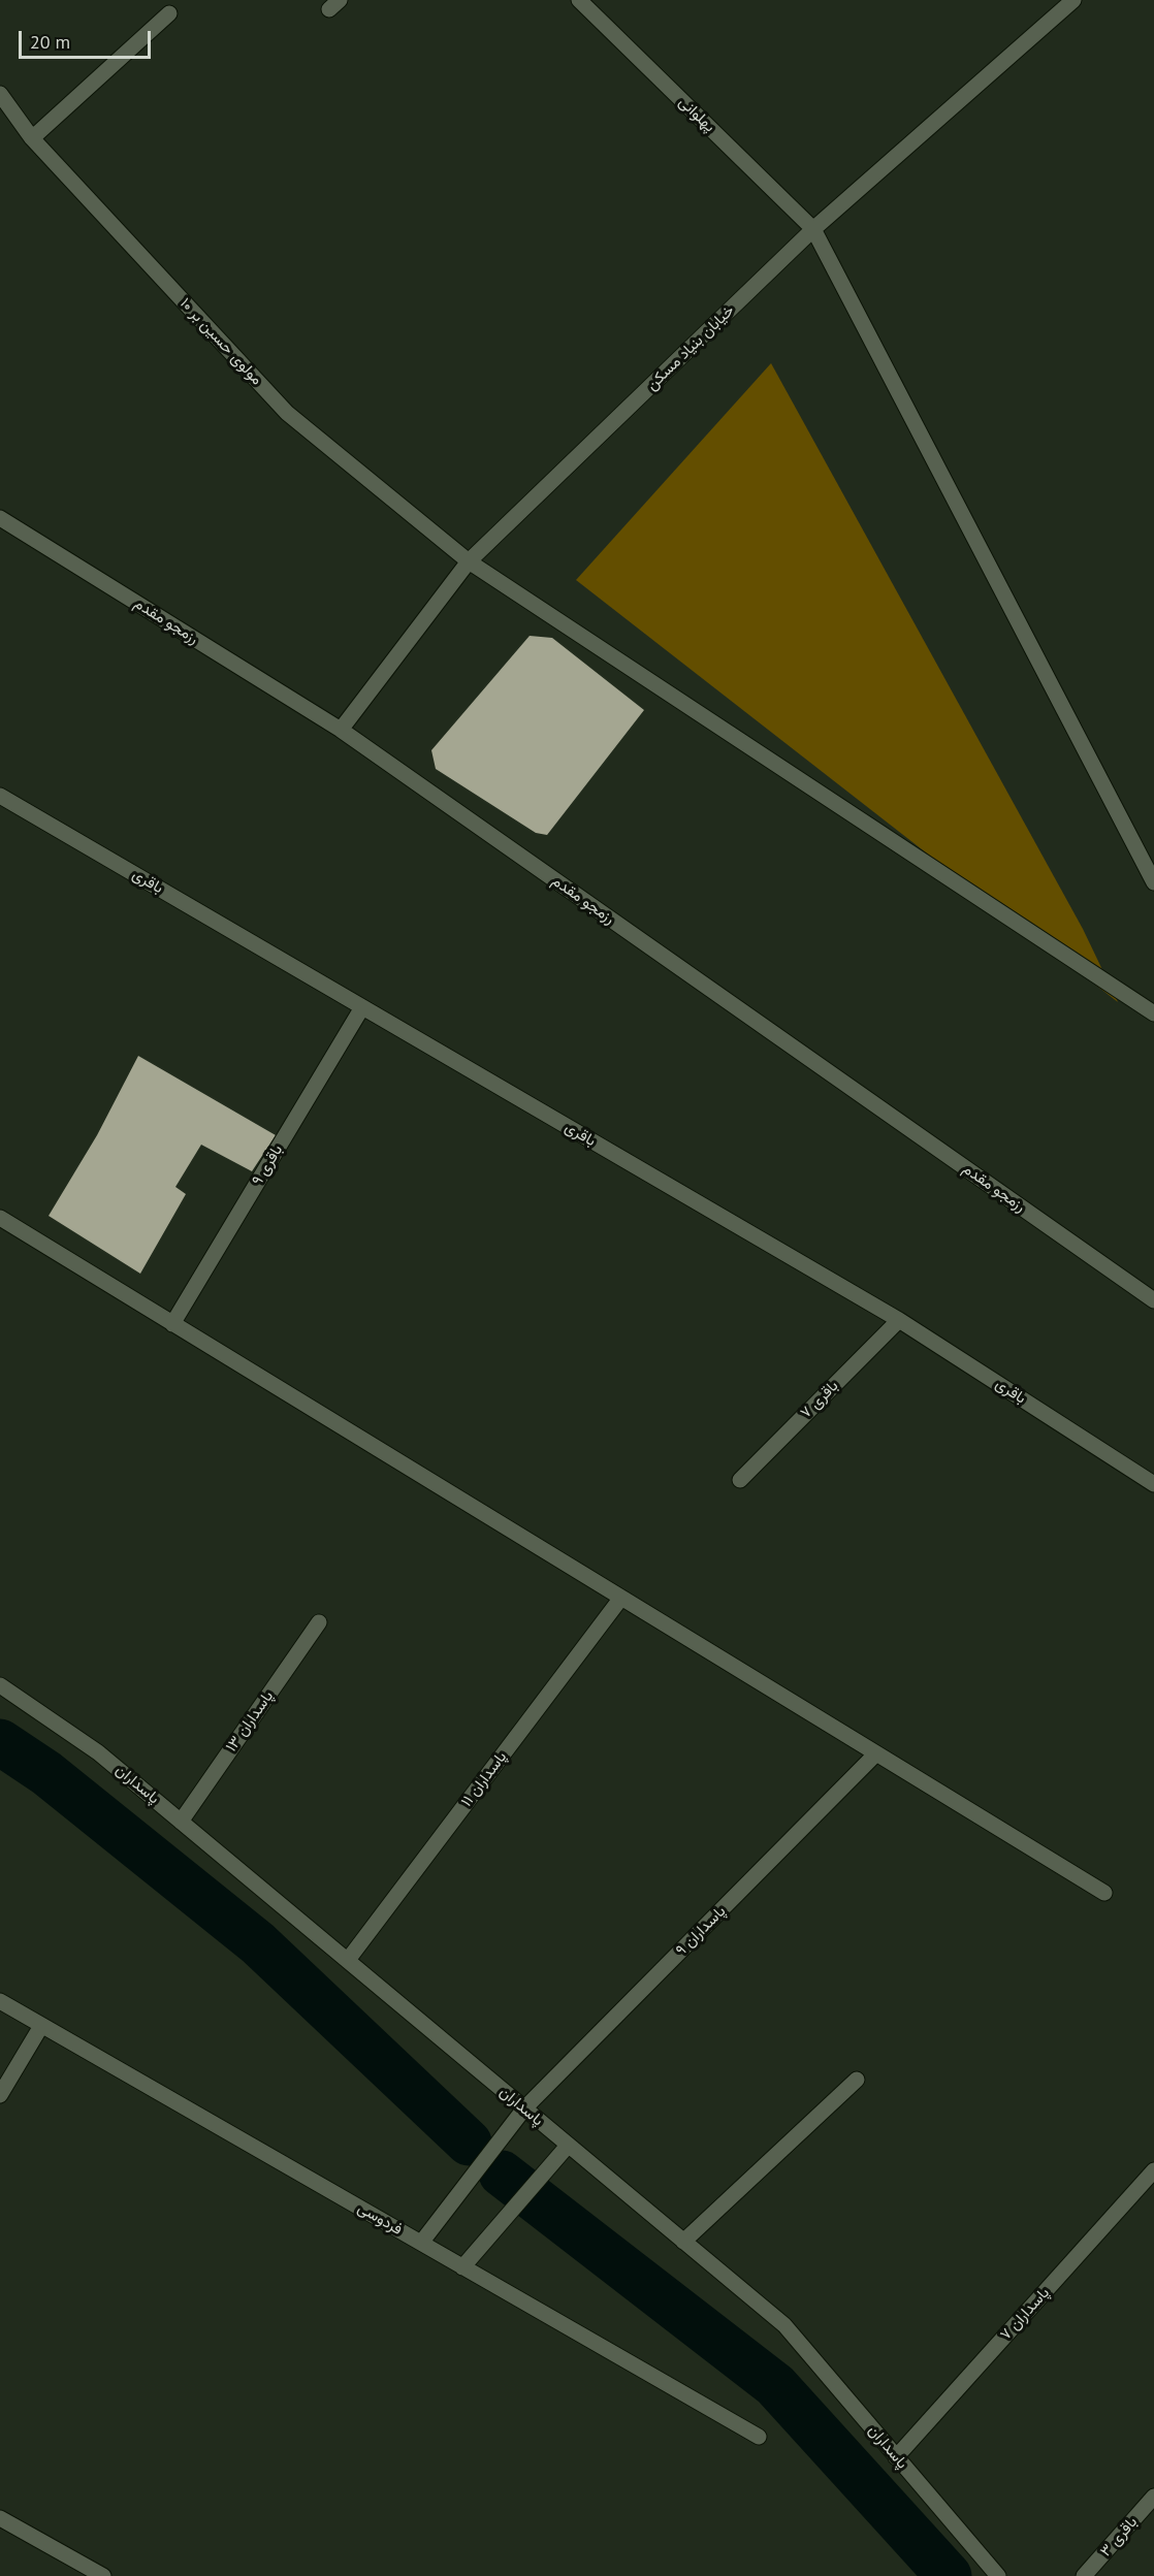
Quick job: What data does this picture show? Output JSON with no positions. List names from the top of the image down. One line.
{"streets":{"street":["پهلوانی","مولوی حسین بر ۱۰","خیابان بنیاد مسکن","رزمجو مقدم","باقری","باقری ۹","باقری ۷","پاسداران ۱۳","پاسداران ۱۱","پاسداران","پاسداران ۹","فردوسی","پاسداران ۷","باقری ۳"]},"crossings":[["پهلوانی","خیابان بنیاد مسکن"],["مولوی حسین بر ۱۰","خیابان بنیاد مسکن"],["خیابان بنیاد مسکن","رزمجو مقدم"],["باقری","باقری ۹"],["باقری","باقری ۷"],["پاسداران ۱۳","پاسداران"],["پاسداران ۱۱","پاسداران"],["پاسداران","پاسداران ۹"],["پاسداران","پاسداران ۷"],["پاسداران ۹","فردوسی"]],"scale_bar":"20 m"}
